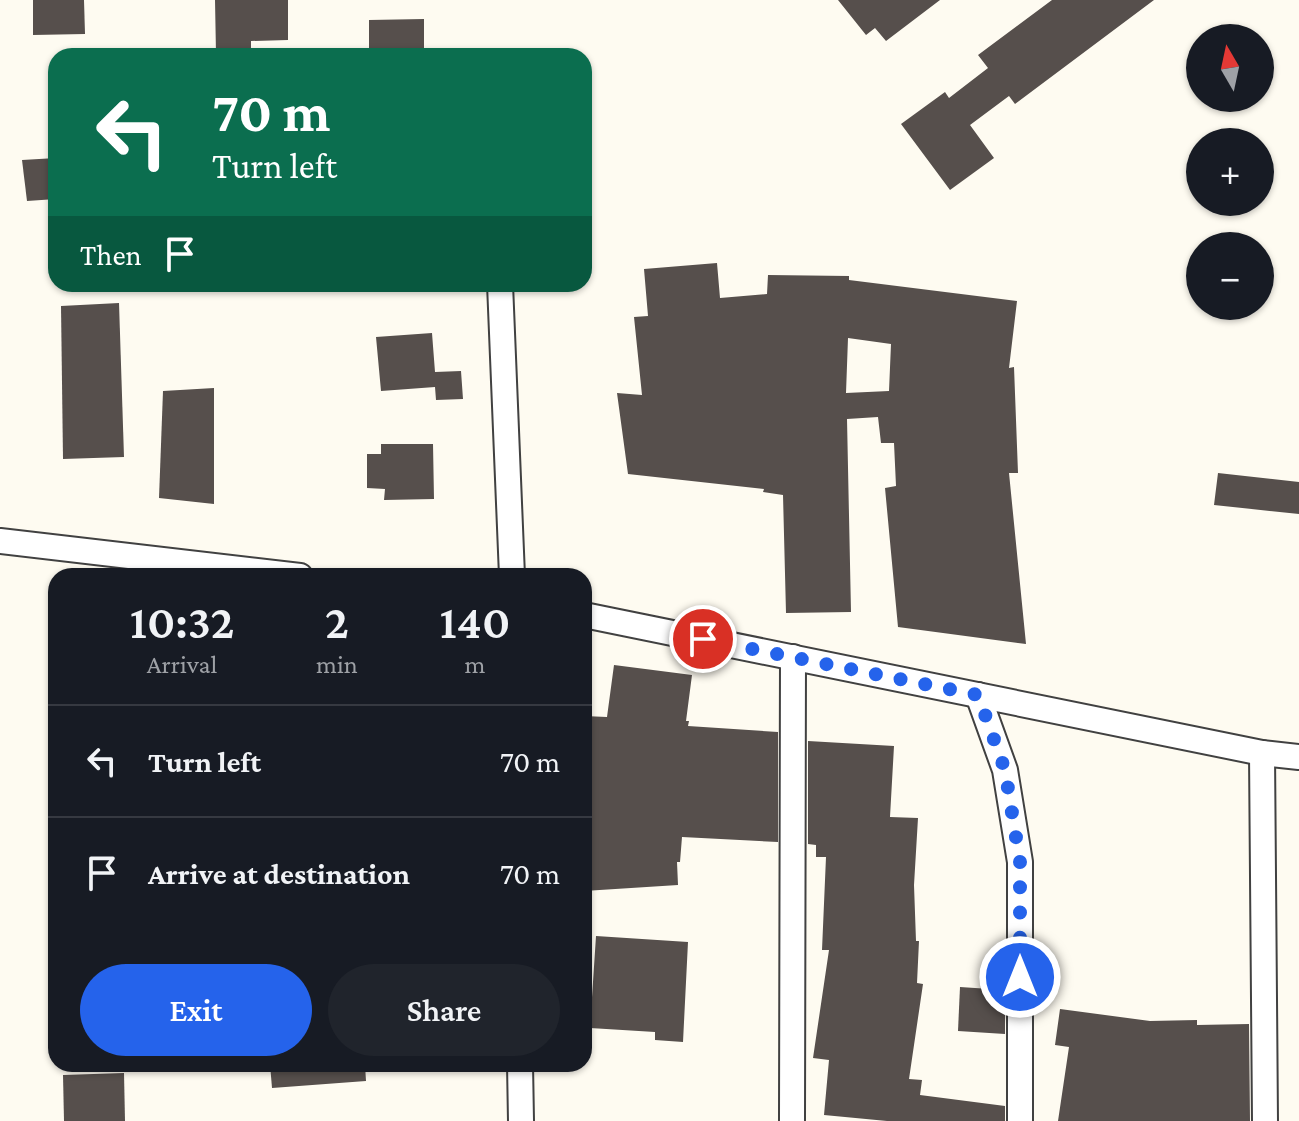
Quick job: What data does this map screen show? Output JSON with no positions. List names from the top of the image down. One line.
{"north":"top","page":{"map_buttons":["+","−"],"turn":["70 m","Turn left"],"then":"Then","eta":["10:32","Arrival","2","min","140","m"],"list":[{"name":"Turn left","value":"70 m"},{"name":"Arrive at destination","value":"70 m"}],"buttons":["Exit","Share"]}}
